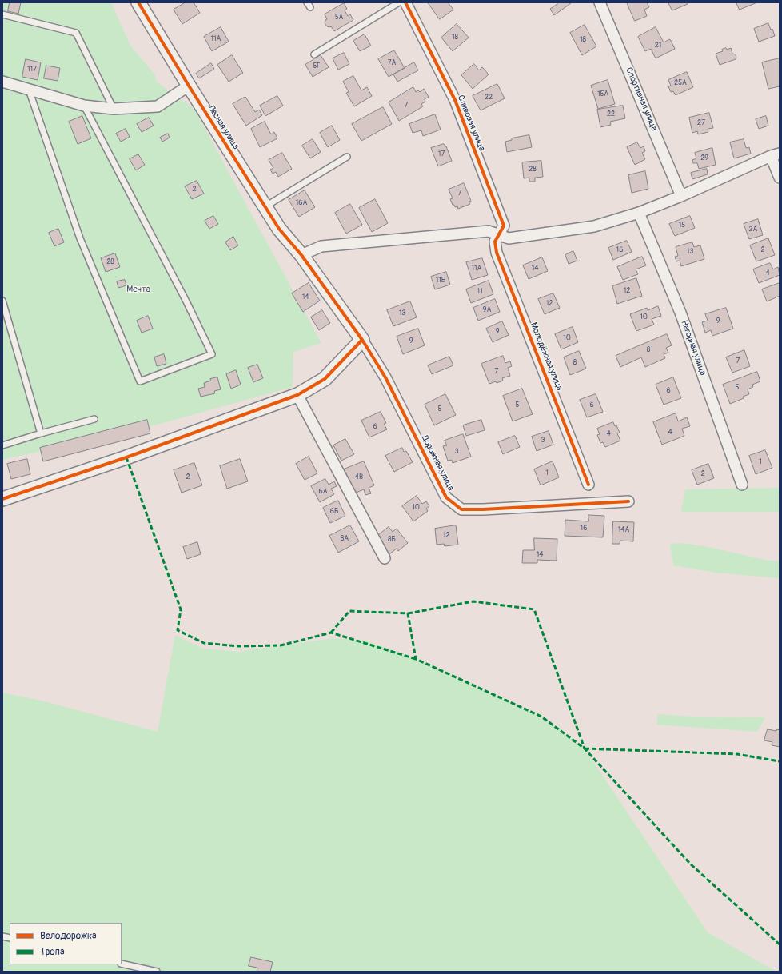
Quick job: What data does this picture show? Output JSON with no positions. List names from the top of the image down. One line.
{"streets":{"street":["Спортивная улица","Сливовая улица","Лесная улица","Нагорная улица","Молодёжная улица","Дорожная улица"]},"crossings":[["Сливовая улица","Молодёжная улица"],["Лесная улица","Дорожная улица"]],"parks":["Мечта"],"house_numbers":["5А","18","11А","18","21","7А","5Г","117","25А","15А","22","7","22","27","17","29","28","2","7","16А","15","2А","16","2","13","28","11А","14","4","11Б","12","11","14","12","9А","13","10","9","9","10","9","8","7","8","7","5","6","5","6","5","6","4","4","3","3","1","1","2","2","4В","6А","10","6Б","16","14А","12","8А","8Б","14"],"legend":["Велодорожка","Тропа"]}
